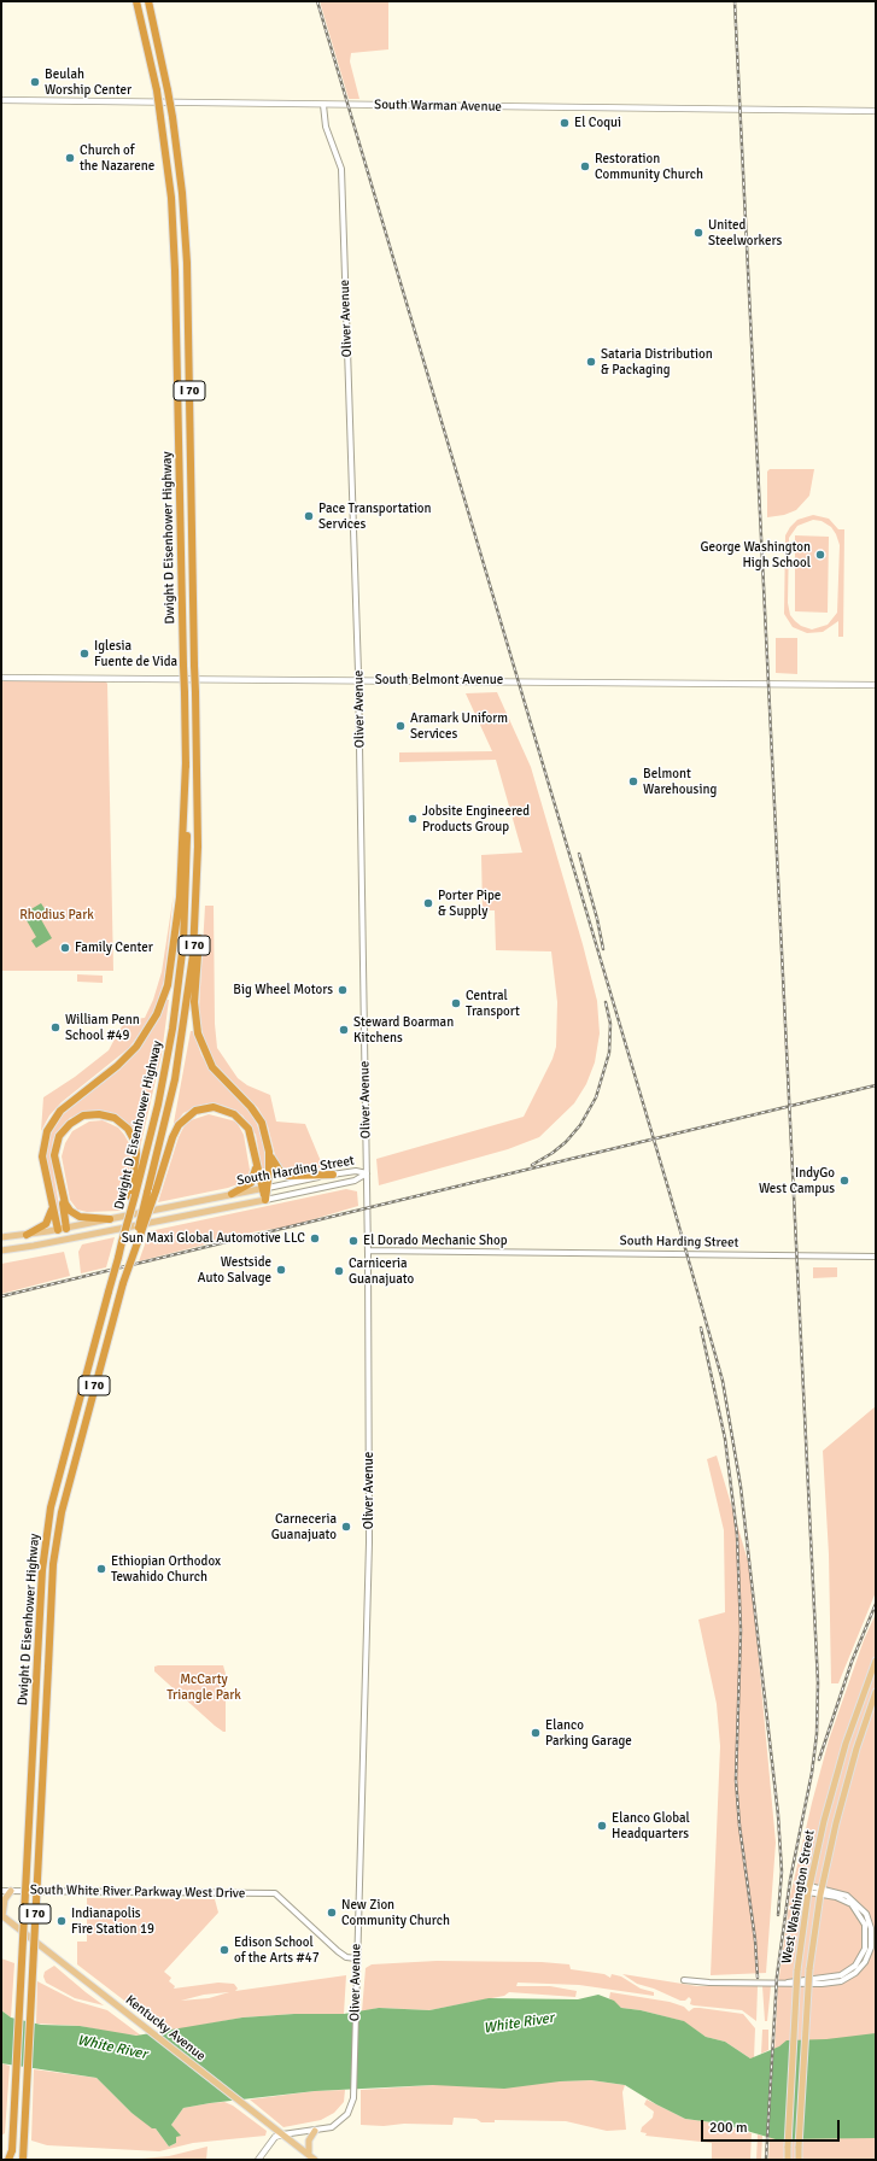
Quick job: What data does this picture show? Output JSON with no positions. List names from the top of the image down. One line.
{"streets":{"highway":["I 70","Dwight D Eisenhower Highway"],"main road":["South Warman Avenue","South Belmont Avenue","South Harding Street","West Washington Street","Kentucky Avenue"],"street":["Oliver Avenue","South White River Parkway West Drive"]},"crossings":[["South Warman Avenue","Oliver Avenue"],["Oliver Avenue","South Belmont Avenue"],["Oliver Avenue","South Harding Street"],["Oliver Avenue","South White River Parkway West Drive"]],"water":["White River"],"parks":["Rhodius Park","McCarty Triangle Park"],"places":["Beulah Worship Center","El Coqui","Church of the Nazarene","Restoration Community Church","United Steelworkers","Sataria Distribution & Packaging","Pace Transportation Services","George Washington High School","Iglesia Fuente de Vida","Aramark Uniform Services","Belmont Warehousing","Jobsite Engineered Products Group","Porter Pipe & Supply","Family Center","Big Wheel Motors","Central Transport","William Penn School #49","Steward Boarman Kitchens","IndyGo West Campus","Sun Maxi Global Automotive LLC","El Dorado Mechanic Shop","Westside Auto Salvage","Carniceria Guanajuato","Carneceria Guanajuato","Ethiopian Orthodox Tewahido Church","Elanco Parking Garage","Elanco Global Headquarters","New Zion Community Church","Indianapolis Fire Station 19","Edison School of the Arts #47"],"scale_bar":"200 m"}
